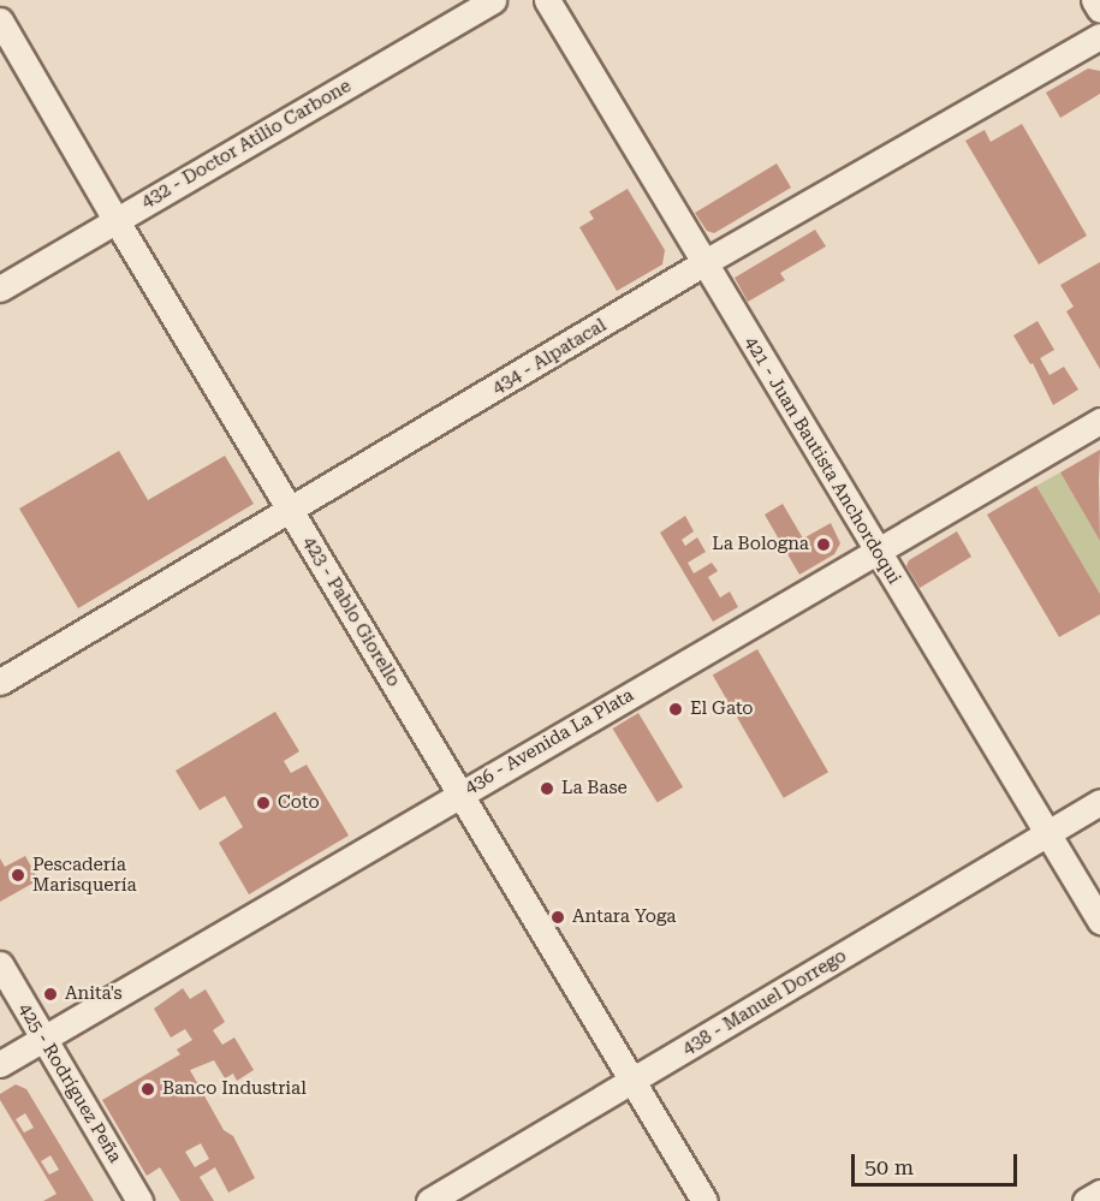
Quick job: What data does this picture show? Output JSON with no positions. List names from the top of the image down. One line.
{"streets":{"street":["432 - Doctor Atilio Carbone","434 - Alpatacal","421 - Juan Bautista Anchordoqui","423 - Pablo Giorello","436 - Avenida La Plata","438 - Manuel Dorrego","425 - Rodríguez Peña"]},"crossings":[["432 - Doctor Atilio Carbone","423 - Pablo Giorello"],["434 - Alpatacal","421 - Juan Bautista Anchordoqui"],["434 - Alpatacal","423 - Pablo Giorello"],["421 - Juan Bautista Anchordoqui","436 - Avenida La Plata"],["421 - Juan Bautista Anchordoqui","438 - Manuel Dorrego"],["423 - Pablo Giorello","436 - Avenida La Plata"],["423 - Pablo Giorello","438 - Manuel Dorrego"],["436 - Avenida La Plata","425 - Rodríguez Peña"]],"places":["La Bologna","El Gato","La Base","Coto","Pescadería Marisquería","Antara Yoga","Anita's","Banco Industrial"],"scale_bar":"50 m"}
